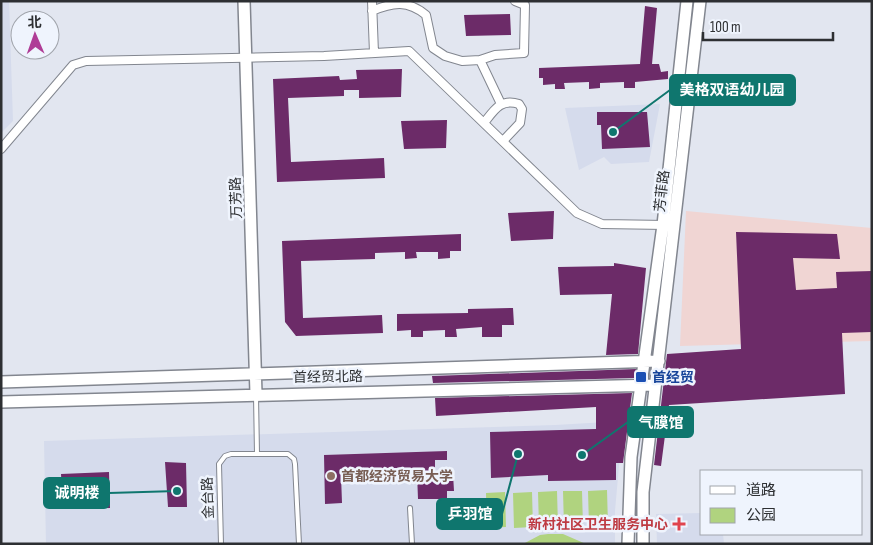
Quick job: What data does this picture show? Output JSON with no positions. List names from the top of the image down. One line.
{"streets":{"street":["芳菲路","万芳路","首经贸北路"],"lane":["金台路"]},"crossings":[["芳菲路","首经贸北路"],["万芳路","首经贸北路"]],"places":{"other":["美格双语幼儿园","乒羽馆","气膜馆","首都经济贸易大学","诚明楼"],"transit":["首经贸"],"health":["新村社区卫生服务中心"]},"legend":["道路","公园"],"scale_bar":"100 m","north":"top"}
